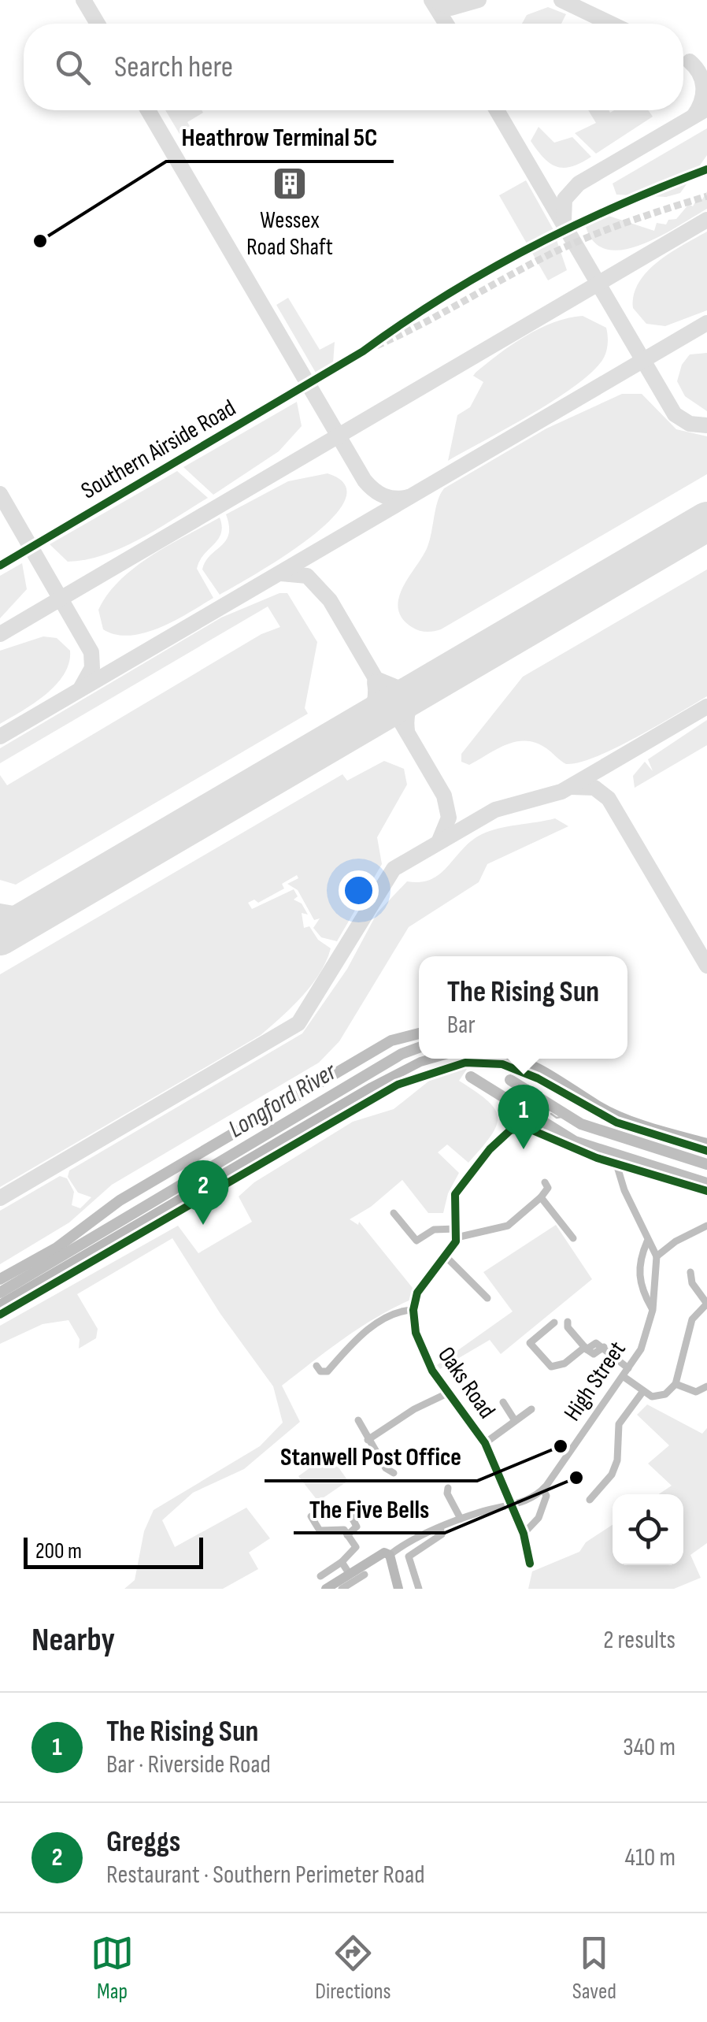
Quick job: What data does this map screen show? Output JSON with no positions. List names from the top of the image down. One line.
{"streets":{"street":["Southern Airside Road","High Street","Oaks Road"]},"crossings":[["High Street","Oaks Road"]],"water":["Longford River"],"places":{"building":["Wessex Road Shaft"],"other":["Heathrow Terminal 5C","Stanwell Post Office","The Five Bells"]},"scale_bar":"200 m","page":{"search":"Search here","popup":["The Rising Sun","Bar"],"pins":["1","2"],"scale":"200 m","heading":["Nearby","2 results"],"list":[{"mark":"1","name":"The Rising Sun","note":"Bar · Riverside Road","value":"340 m"},{"mark":"2","name":"Greggs","note":"Restaurant · Southern Perimeter Road","value":"410 m"}],"nav":["Map","Directions","Saved"]}}
